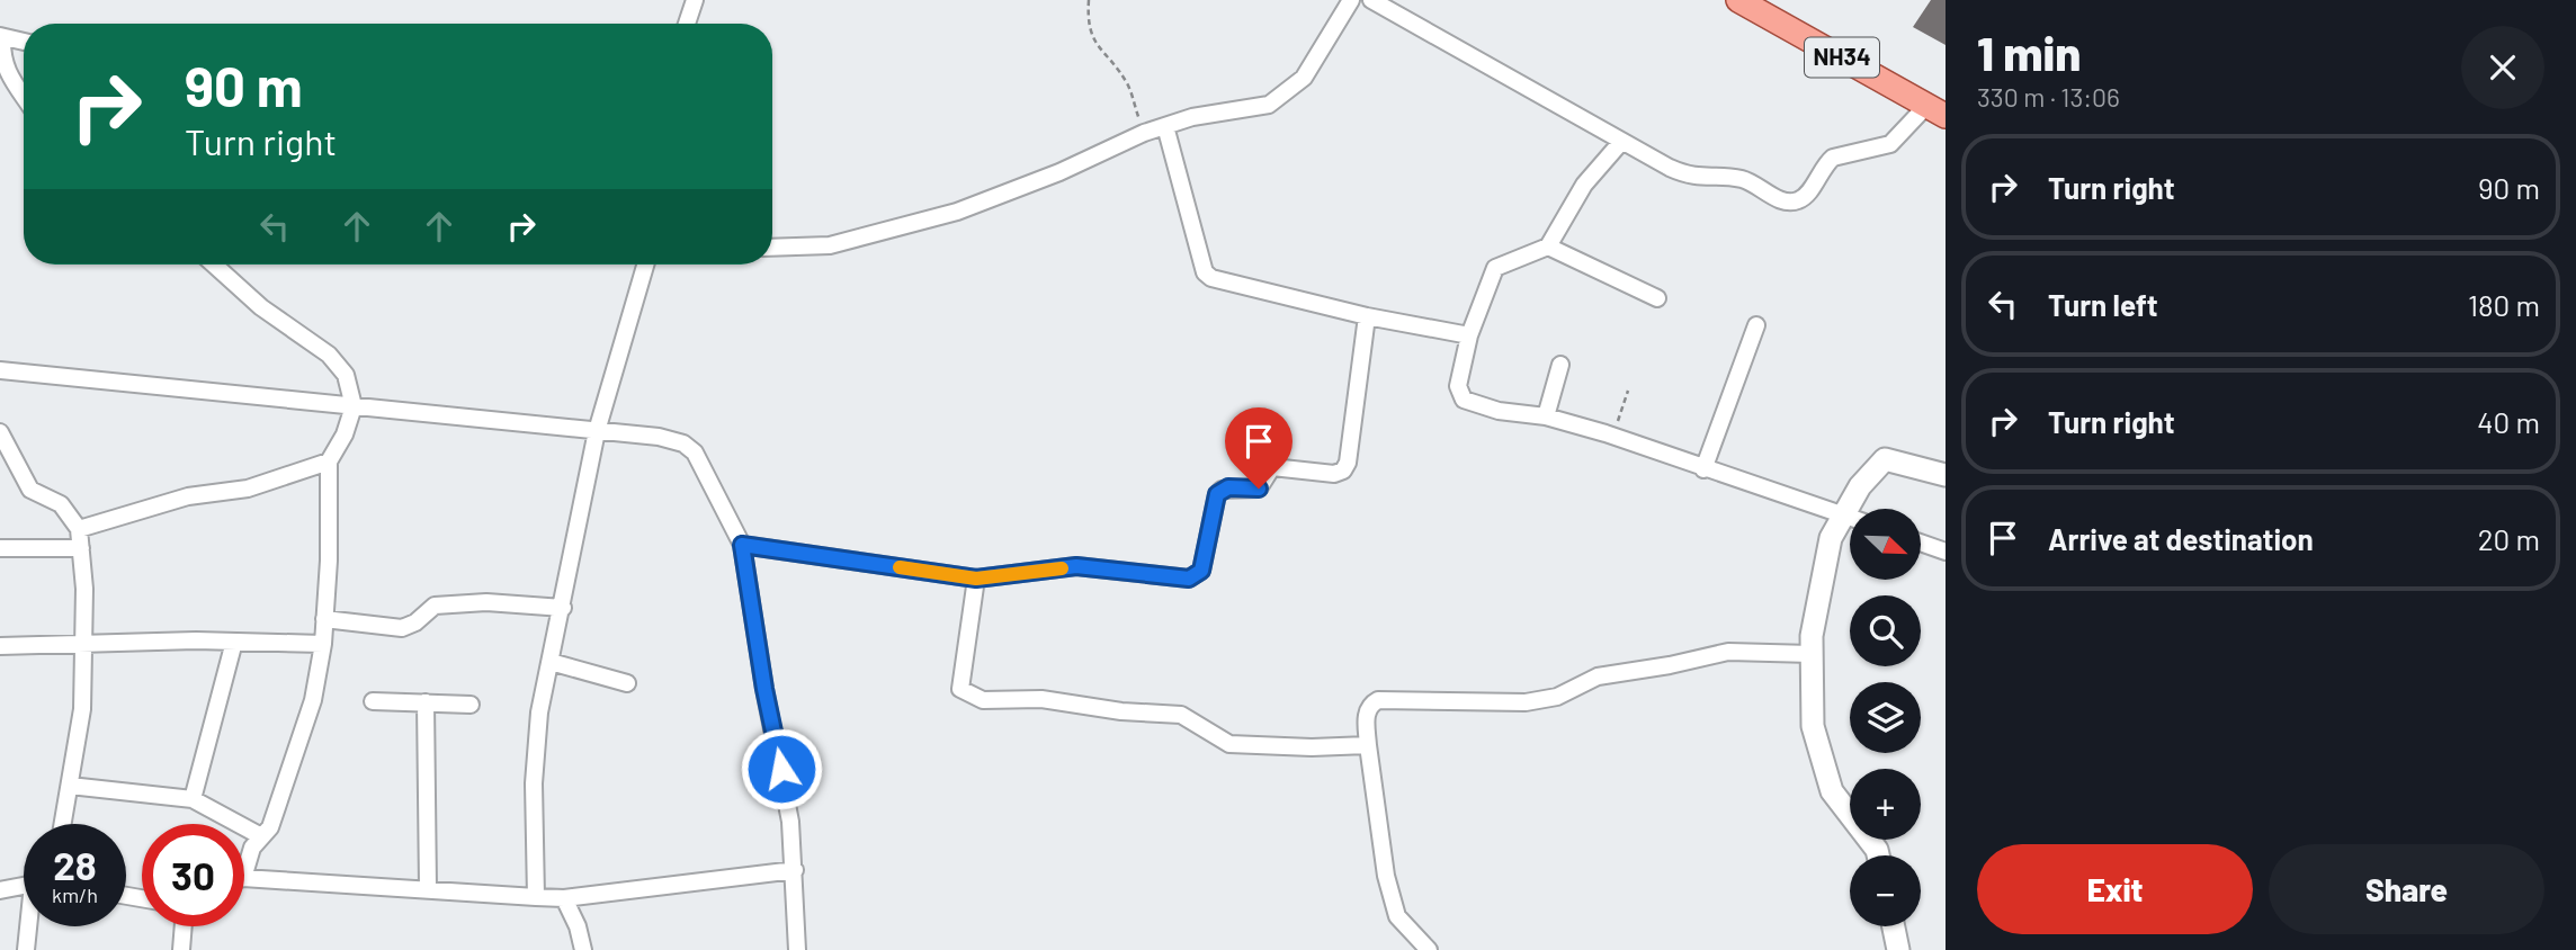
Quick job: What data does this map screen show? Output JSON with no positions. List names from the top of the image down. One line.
{"streets":{"main road":["NH34"]},"north":"bottom right","page":{"heading":["1 min","330 m · 13:06"],"turn":["90 m","Turn right"],"list":[{"name":"Turn right","value":"90 m"},{"name":"Turn left","value":"180 m"},{"name":"Turn right","value":"40 m"},{"name":"Arrive at destination","value":"20 m"}],"map_buttons":["+","−"],"speed":"28 km/h","limit":"30","buttons":["Exit","Share"]}}
